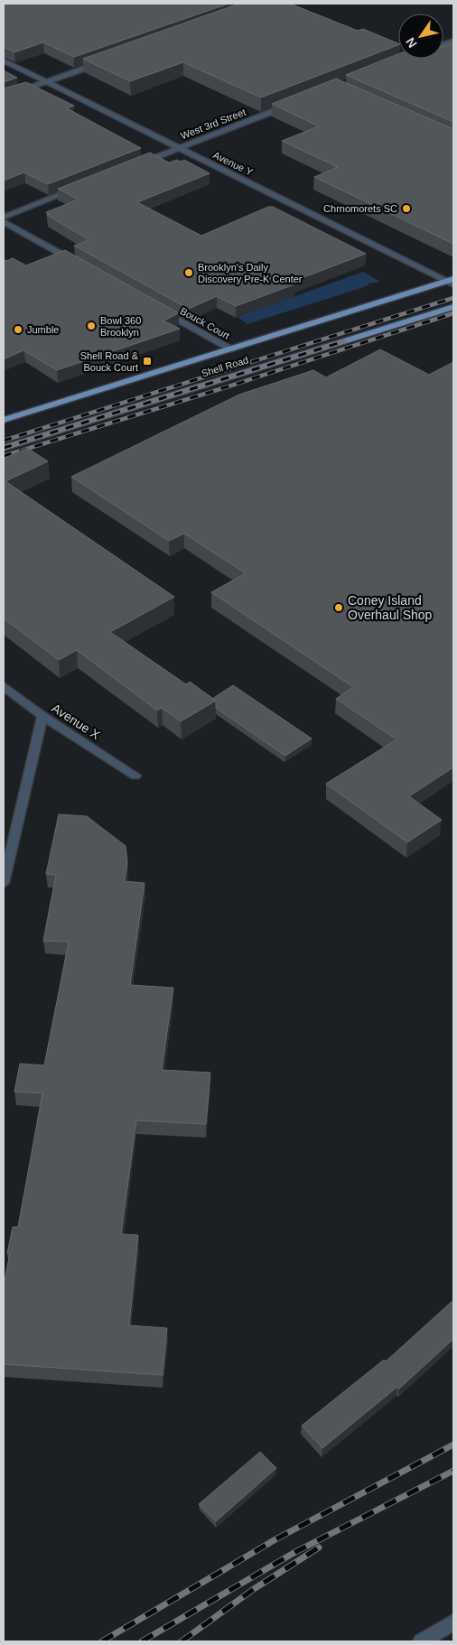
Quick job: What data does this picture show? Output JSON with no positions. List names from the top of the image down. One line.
{"streets":{"main road":["Shell Road"],"street":["West 3rd Street","Avenue Y","Bouck Court","Avenue X"]},"crossings":[["West 3rd Street","Avenue Y"],["Avenue Y","Shell Road"],["Bouck Court","Shell Road"]],"places":{"other":["Chrnomorets SC","Brooklyn's Daily Discovery Pre-K Center","Bowl 360 Brooklyn","Jumble","Coney Island Overhaul Shop"],"transit":["Shell Road & Bouck Court"]},"north":"bottom left"}
